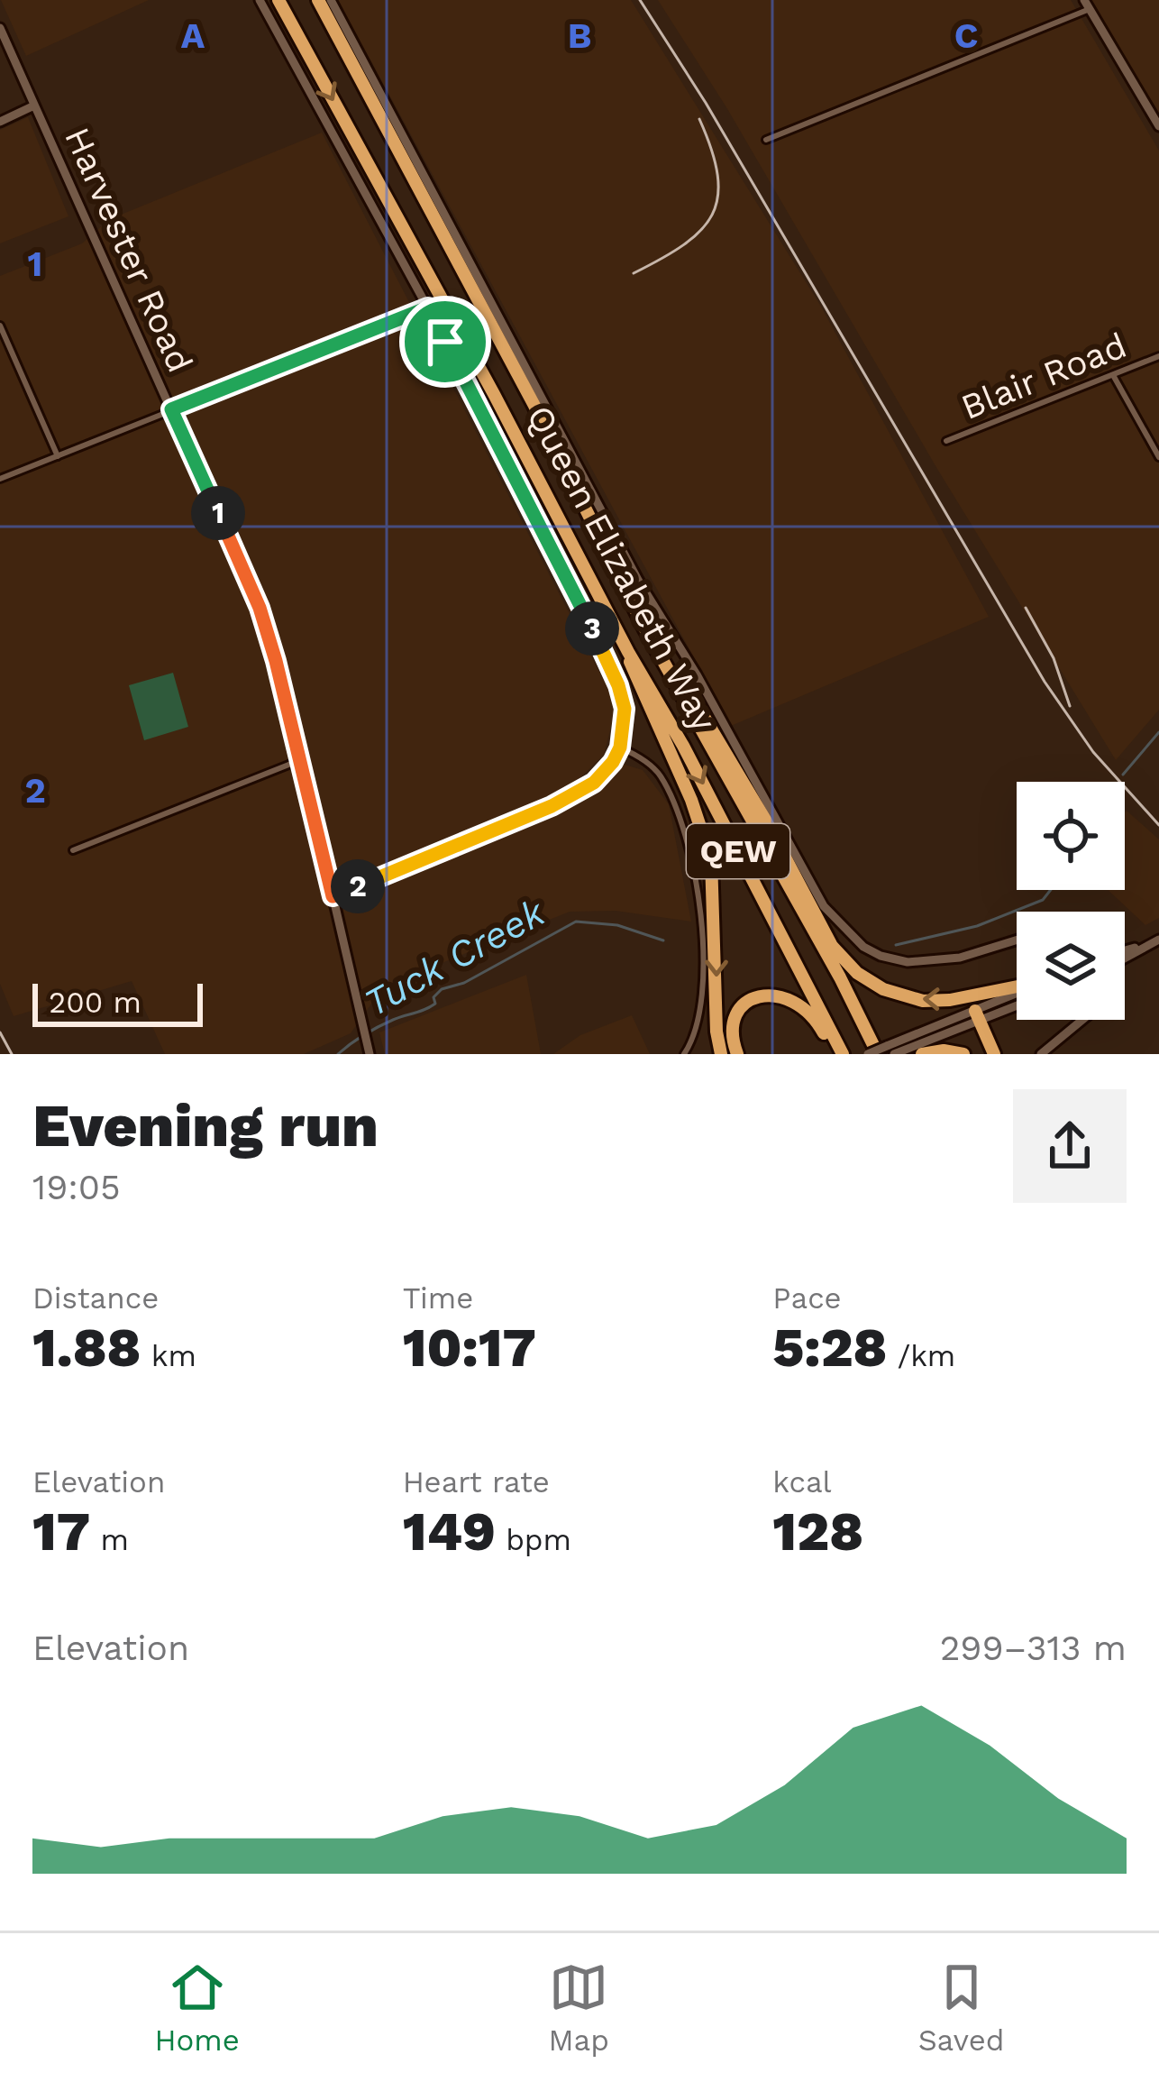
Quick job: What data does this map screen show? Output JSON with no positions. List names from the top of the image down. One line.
{"streets":{"highway":["Queen Elizabeth Way","QEW"],"street":["Harvester Road","Blair Road"]},"water":["Tuck Creek"],"scale_bar":"200 m","page":{"pins":["1","3","2"],"scale":"200 m","heading":["Evening run","19:05"],"stats":[["Distance","1.88 km"],["Time","10:17"],["Pace","5:28 /km"],["Elevation","17 m"],["Heart rate","149 bpm"],["kcal","128"]],"chart":["Elevation","299–313 m"],"tabs":["Home","Map","Saved"]},"grid":{"columns":["A","B","C"],"rows":["1","2"]}}
